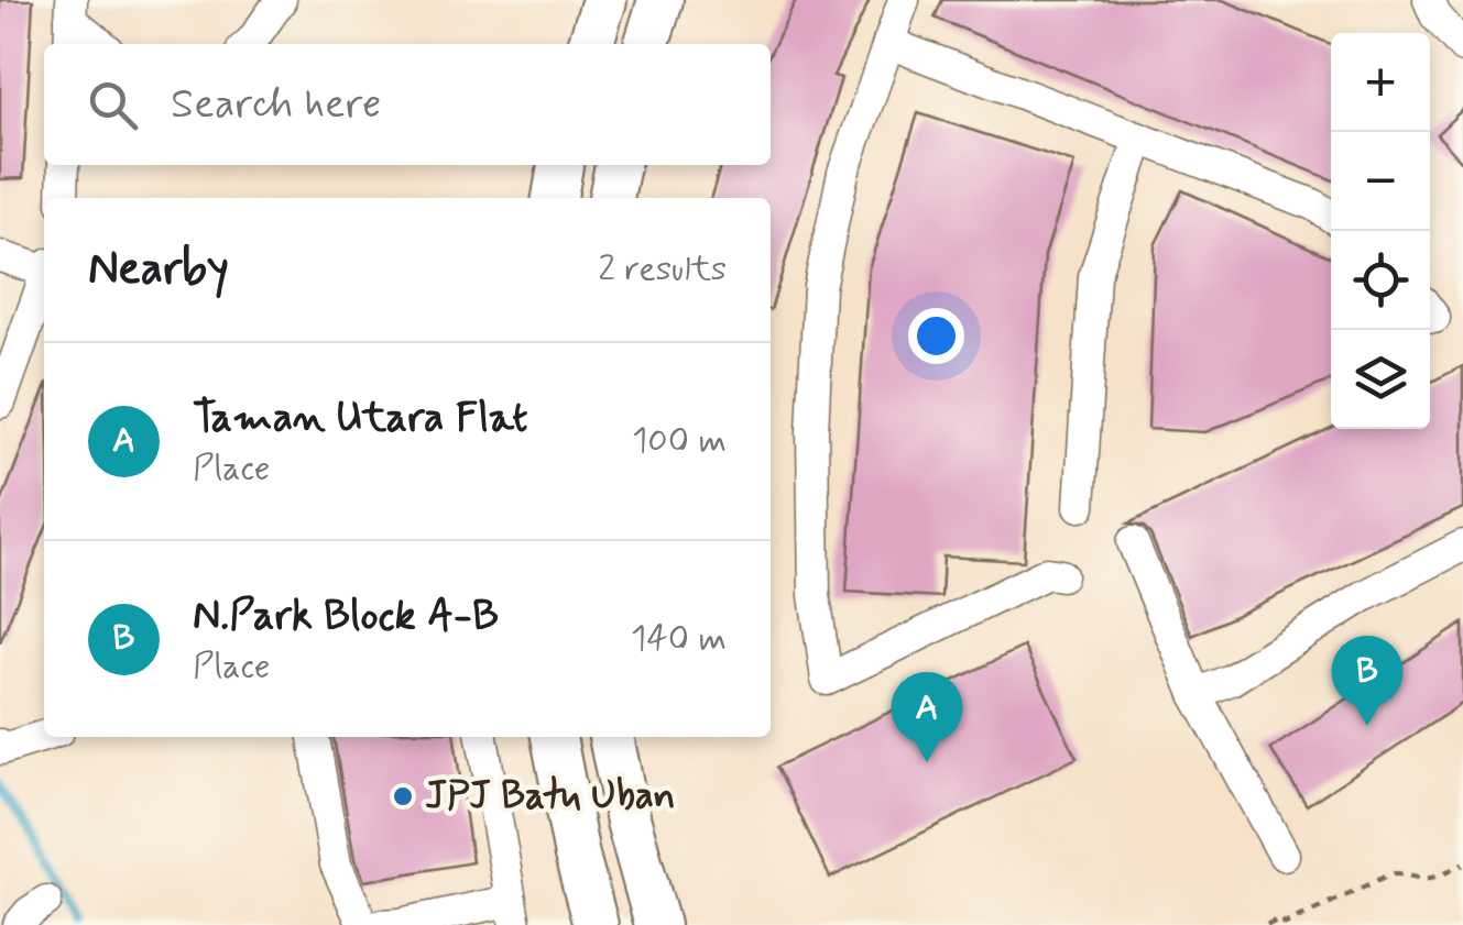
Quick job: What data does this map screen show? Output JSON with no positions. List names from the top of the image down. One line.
{"places":["JPJ Batu Uban"],"page":{"map_buttons":["+","−"],"search":"Search here","heading":["Nearby","2 results"],"list":[{"mark":"A","name":"Taman Utara Flat","note":"Place","value":"100 m"},{"mark":"B","name":"N.Park Block A-B","note":"Place","value":"140 m"}],"pins":["B","A"]}}
